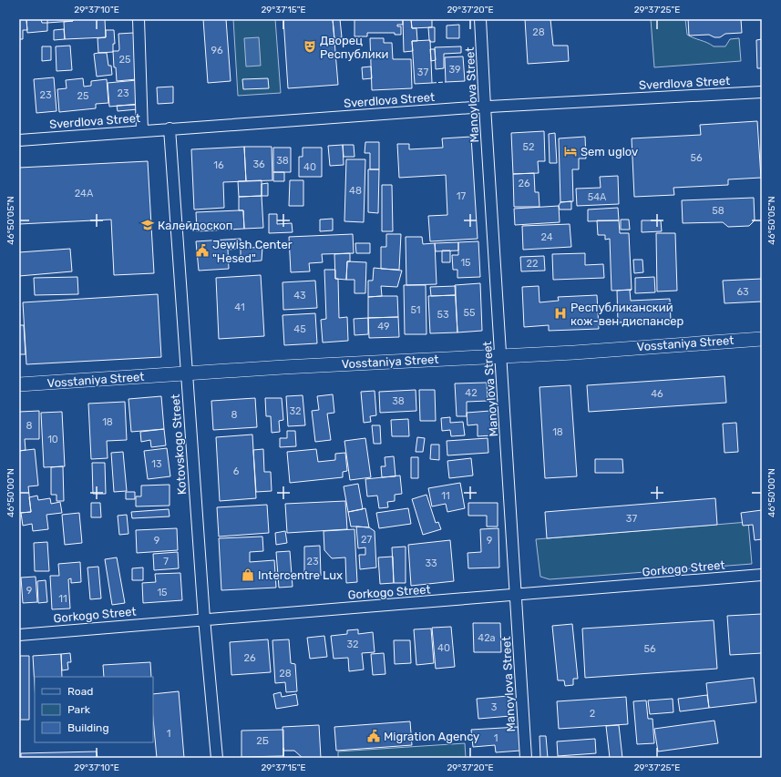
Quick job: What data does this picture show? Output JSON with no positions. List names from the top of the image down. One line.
{"streets":{"street":["Sverdlova Street","Manoylova Street","Vosstaniya Street","Kotovskogo Street","Gorkogo Street"]},"crossings":[["Sverdlova Street","Manoylova Street"],["Sverdlova Street","Kotovskogo Street"],["Manoylova Street","Vosstaniya Street"],["Manoylova Street","Gorkogo Street"],["Vosstaniya Street","Kotovskogo Street"],["Kotovskogo Street","Gorkogo Street"]],"places":{"theatre":["Дворец Республики"],"hotel":["Sem uglov"],"school or university":["Калейдоскоп"],"public building":["Jewish Center \"Hesed\"","Migration Agency"],"hospital":["Республиканский кож-вен диспансер"],"shop":["Intercentre Lux"]},"house_numbers":["28","96","25","39","37","23","23","25","52","56","38","36","16","40","26","48","24А","17","54А","58","24","15","22","63","43","41","51","55","53","49","45","42","46","38","32","8","18","8","18","10","13","6","11","37","27","9","9","7","23","33","9","15","11","42а","32","40","56","26","28","3","2","1","1","2Б"],"legend":["Road","Park","Building"],"coordinates":["29°37'10\"E","29°37'15\"E","29°37'20\"E","29°37'25\"E","46°50'05\"N","46°50'00\"N"]}
